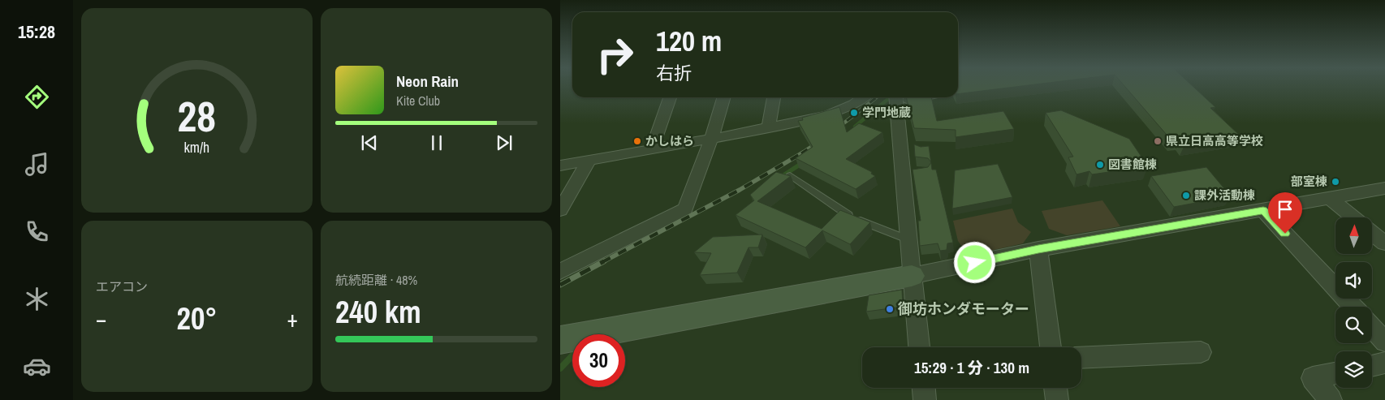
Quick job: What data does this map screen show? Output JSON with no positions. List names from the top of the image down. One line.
{"places":["学門地蔵","かしはら","県立日高高等学校","図書館棟","部室棟","課外活動棟","御坊ホンダモーター"],"north":"top","page":{"tabs":"15:28","turn":["120 m","右折"],"song":["Neon Rain","Kite Club"],"tile":["エアコン",["航続距離 · 48%","240 km"]],"heat":["−","20°","+"],"limit":"30","trip":"15:29 · 1 分 · 130 m","gauge":["28","km/h"]}}
